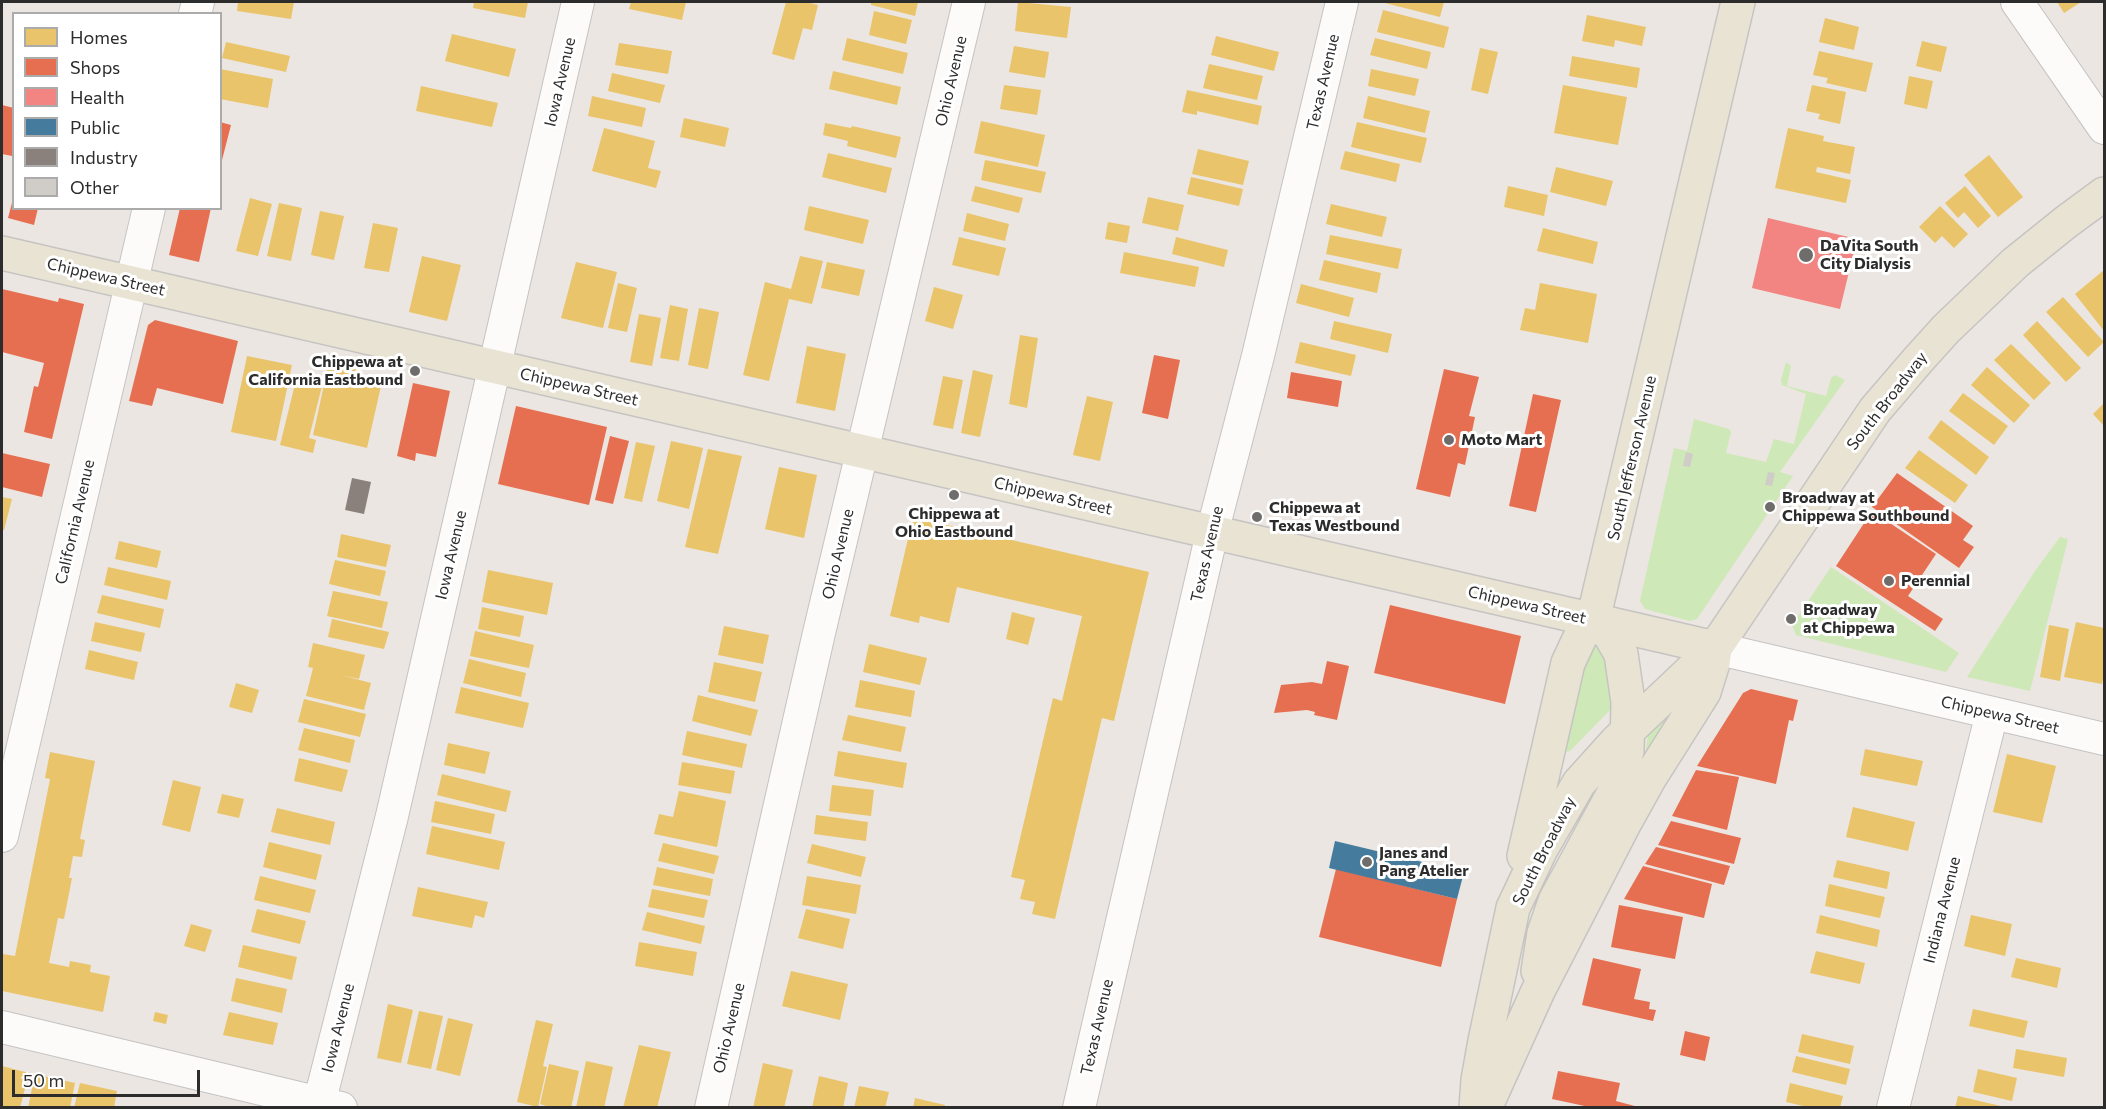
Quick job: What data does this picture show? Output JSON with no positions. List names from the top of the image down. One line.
{"streets":{"main road":["Chippewa Street","South Broadway","South Jefferson Avenue"],"street":["Ohio Avenue","Iowa Avenue","Texas Avenue","California Avenue","Indiana Avenue"]},"crossings":[["Ohio Avenue","Chippewa Street"],["Iowa Avenue","Chippewa Street"],["Texas Avenue","Chippewa Street"],["Chippewa Street","South Broadway"],["Chippewa Street","South Jefferson Avenue"],["Chippewa Street","California Avenue"],["Chippewa Street","Indiana Avenue"],["South Broadway","South Jefferson Avenue"]],"places":["DaVita South City Dialysis","Chippewa at California Eastbound","Moto Mart","Chippewa at Ohio Eastbound","Broadway at Chippewa Southbound","Chippewa at Texas Westbound","Perennial","Broadway at Chippewa","Janes and Pang Atelier"],"legend":["Homes","Shops","Health","Public","Industry","Other"],"scale_bar":"50 m"}
